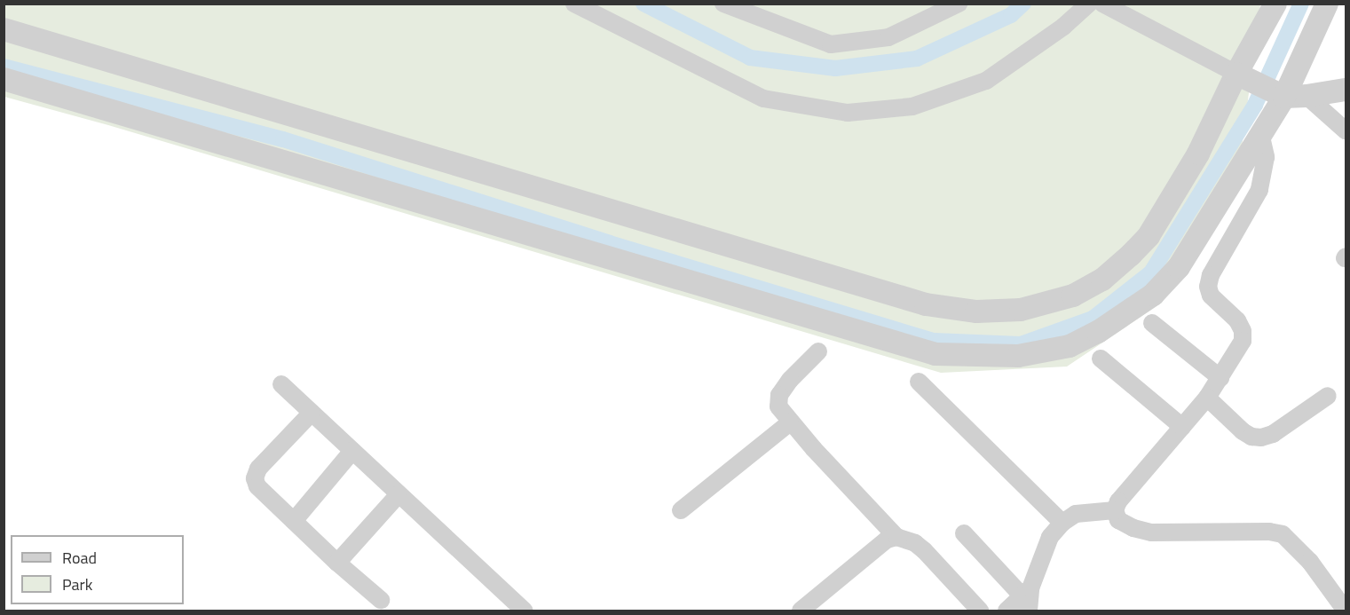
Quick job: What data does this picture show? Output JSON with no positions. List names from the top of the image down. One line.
{"legend":["Road","Park"]}
